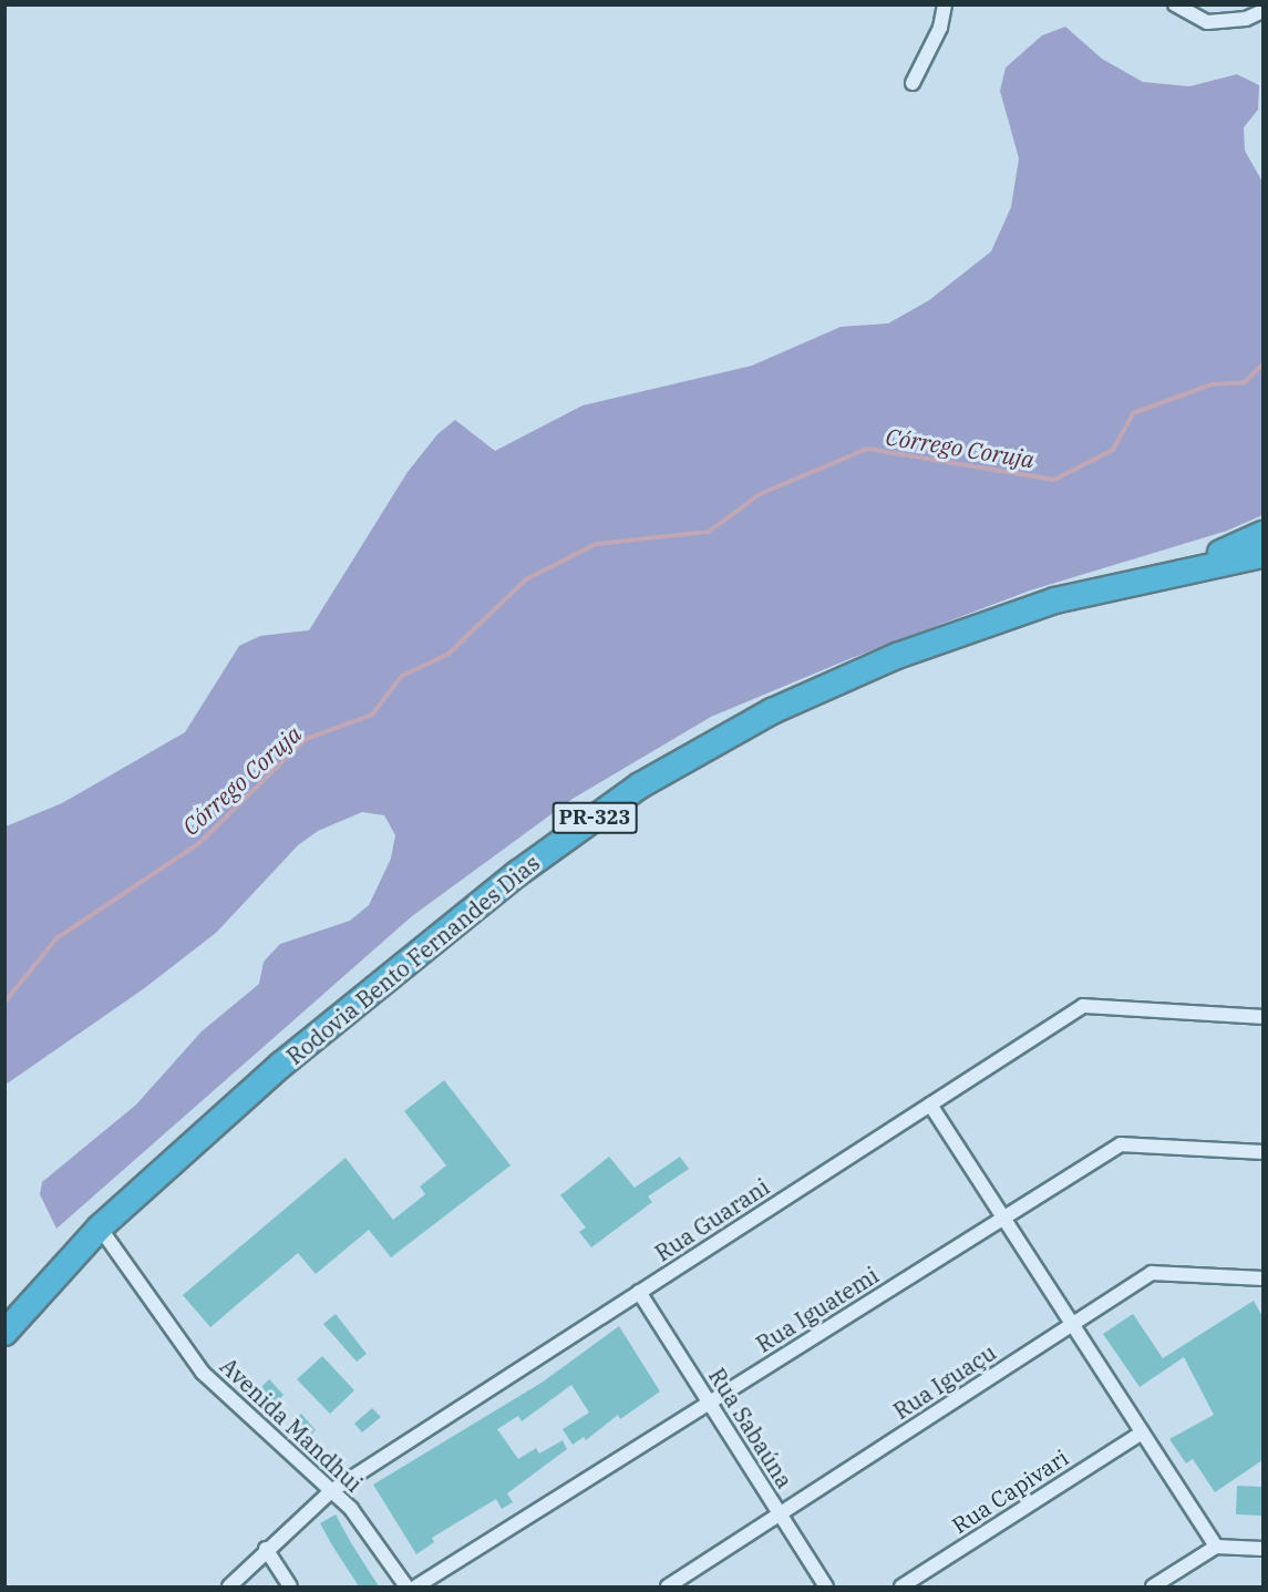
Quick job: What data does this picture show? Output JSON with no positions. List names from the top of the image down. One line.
{"streets":{"highway":["PR-323","Rodovia Bento Fernandes Dias"],"street":["Rua Guarani","Rua Iguatemi","Rua Iguaçu","Avenida Mandhui","Rua Sabaúna","Rua Capivari"]},"crossings":[["Rodovia Bento Fernandes Dias","Avenida Mandhui"],["Rua Guarani","Avenida Mandhui"],["Rua Guarani","Rua Sabaúna"],["Rua Iguatemi","Rua Sabaúna"],["Rua Iguaçu","Rua Sabaúna"]],"water":["Córrego Coruja"]}
